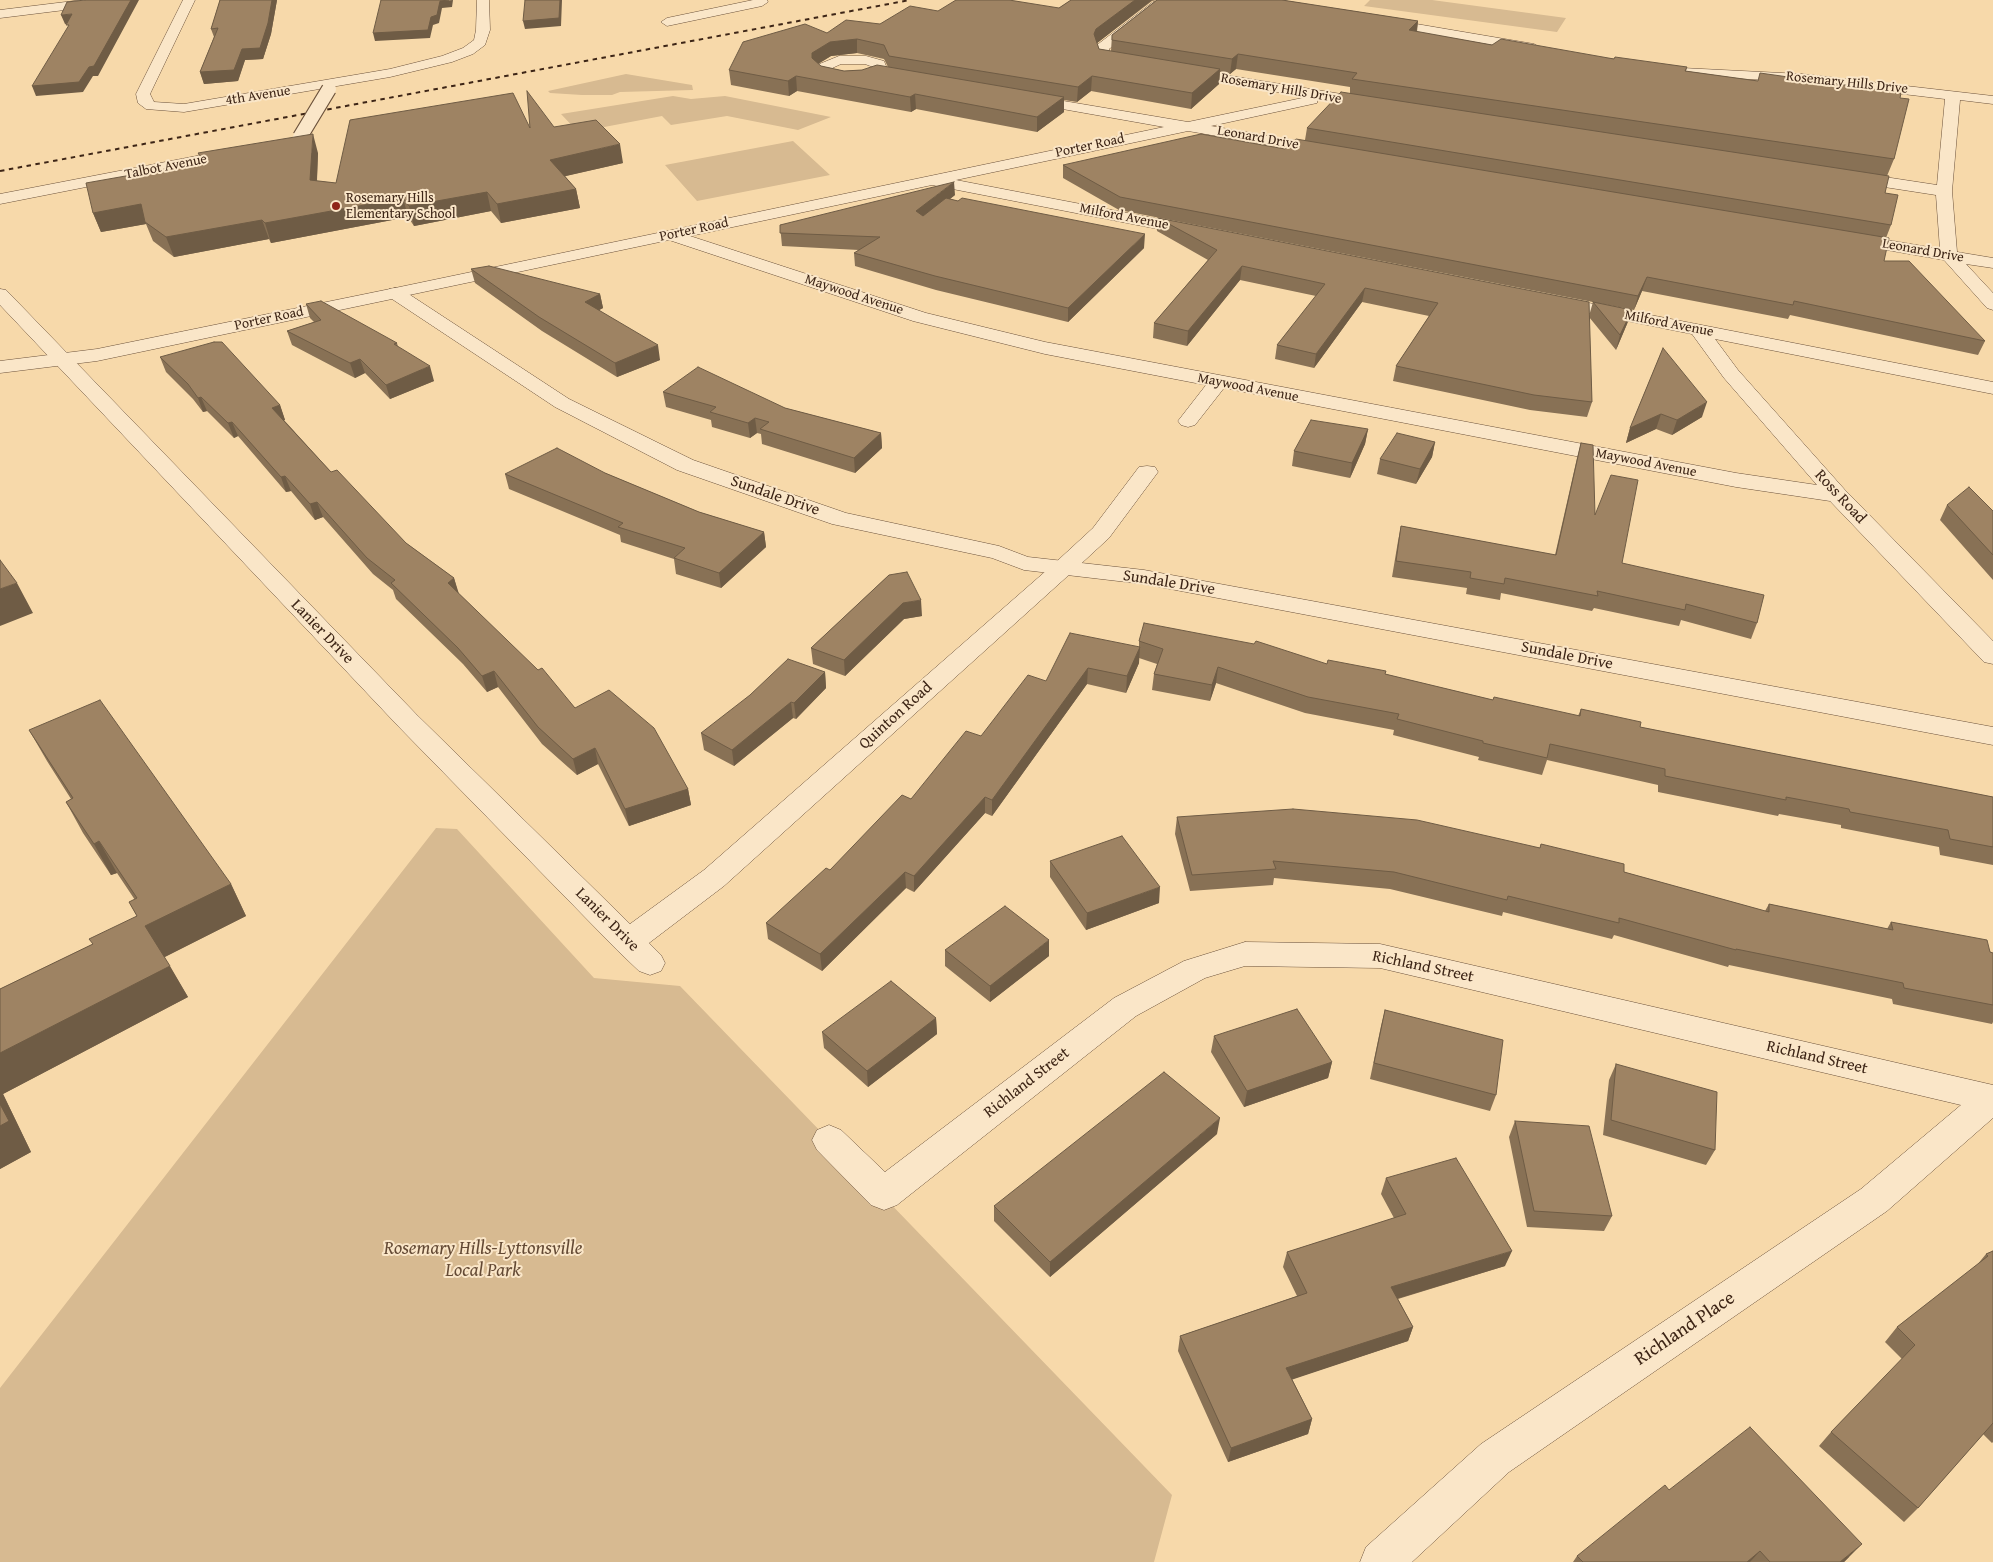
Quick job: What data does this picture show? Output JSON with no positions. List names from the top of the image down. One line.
{"streets":{"street":["Rosemary Hills Drive","4th Avenue","Leonard Drive","Porter Road","Talbot Avenue","Milford Avenue","Maywood Avenue","Sundale Drive","Ross Road","Lanier Drive","Quinton Road","Richland Street","Richland Place"]},"crossings":[["Rosemary Hills Drive","Porter Road"],["Leonard Drive","Porter Road"],["Porter Road","Milford Avenue"],["Porter Road","Maywood Avenue"],["Porter Road","Sundale Drive"],["Porter Road","Lanier Drive"],["Milford Avenue","Ross Road"],["Maywood Avenue","Ross Road"],["Sundale Drive","Quinton Road"],["Lanier Drive","Quinton Road"],["Richland Street","Richland Place"]],"parks":["Rosemary Hills-Lyttonsville Local Park"],"places":["Rosemary Hills Elementary School"]}
